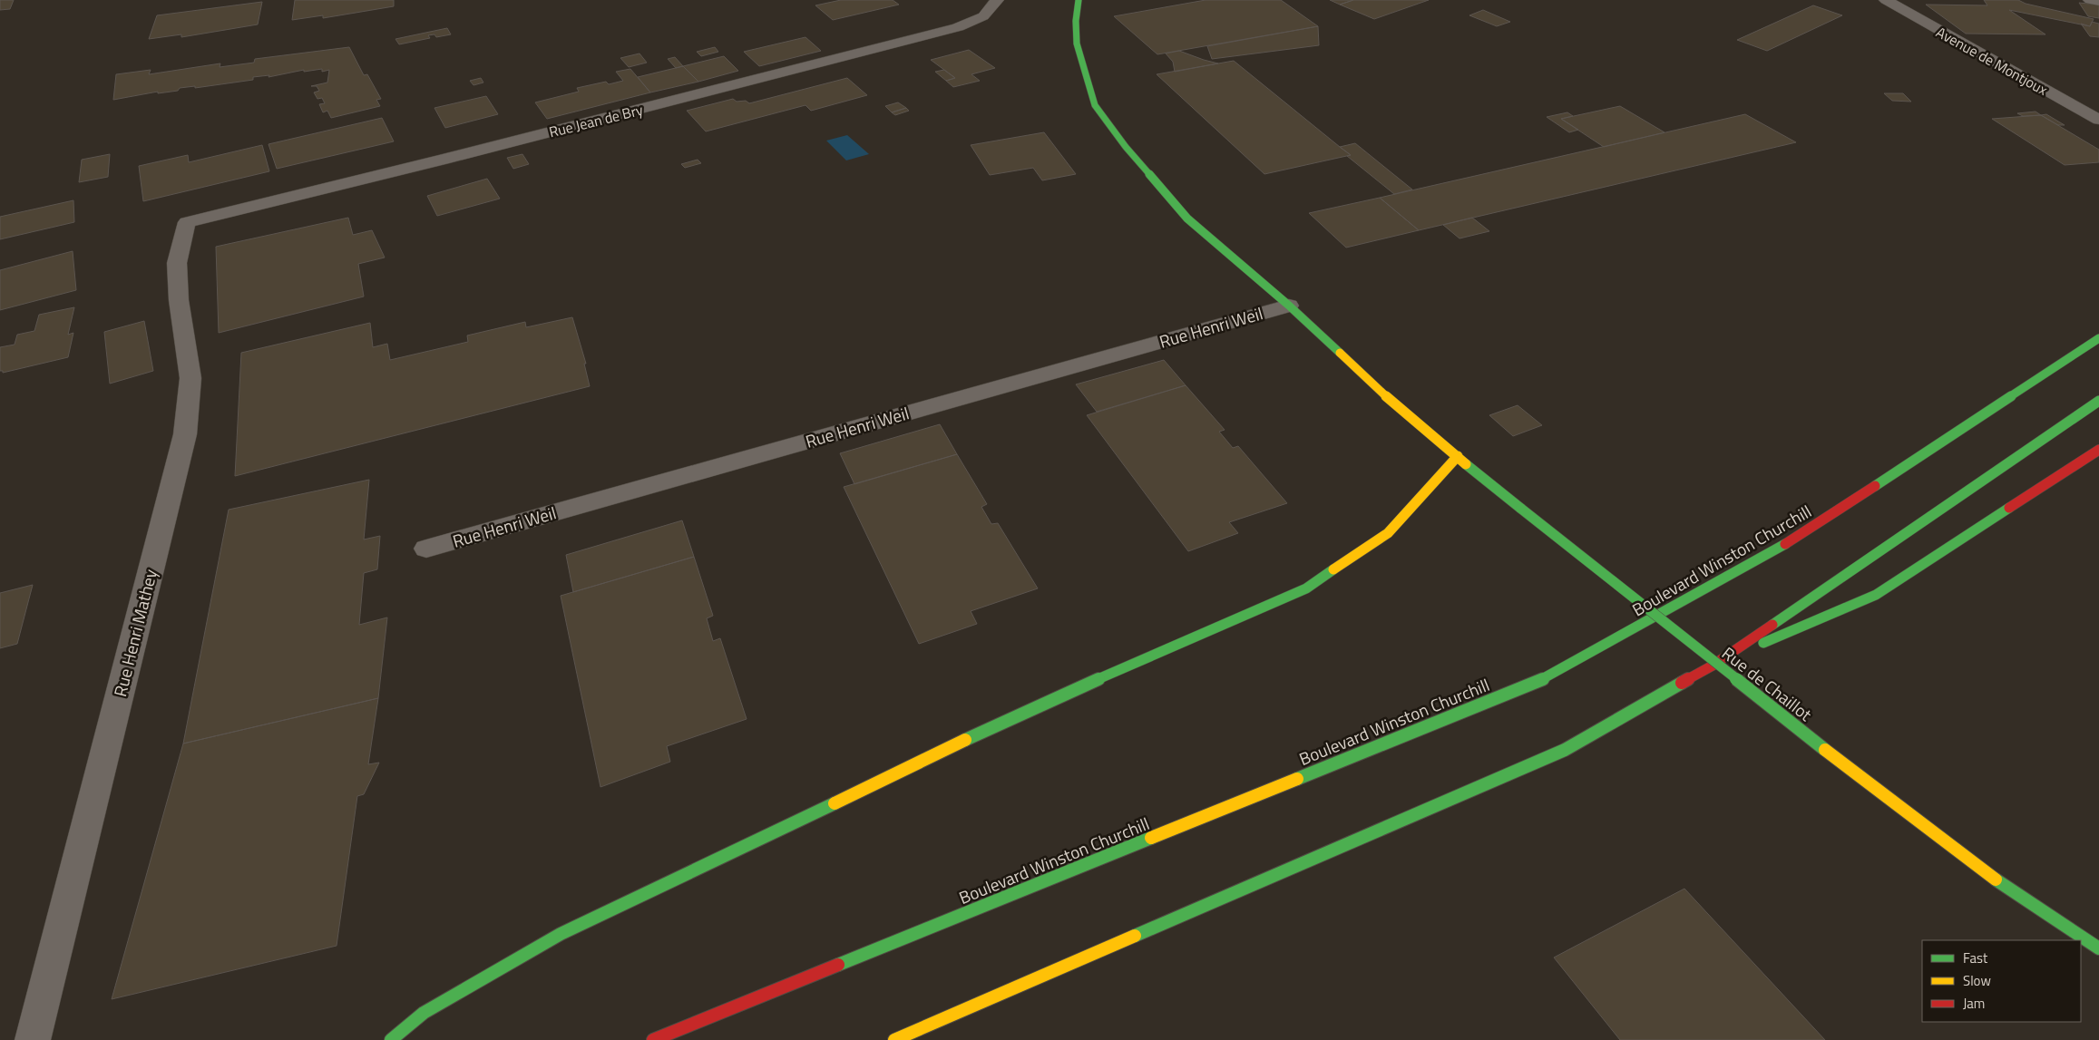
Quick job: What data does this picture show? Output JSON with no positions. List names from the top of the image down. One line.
{"streets":{"main road":["Boulevard Winston Churchill","Rue de Chaillot"],"street":["Avenue de Montjoux","Rue Jean de Bry","Rue Henri Weil","Rue Henri Mathey"]},"crossings":[["Rue Jean de Bry","Rue Henri Mathey"],["Rue Henri Weil","Rue de Chaillot"]],"legend":["Fast","Slow","Jam"]}
